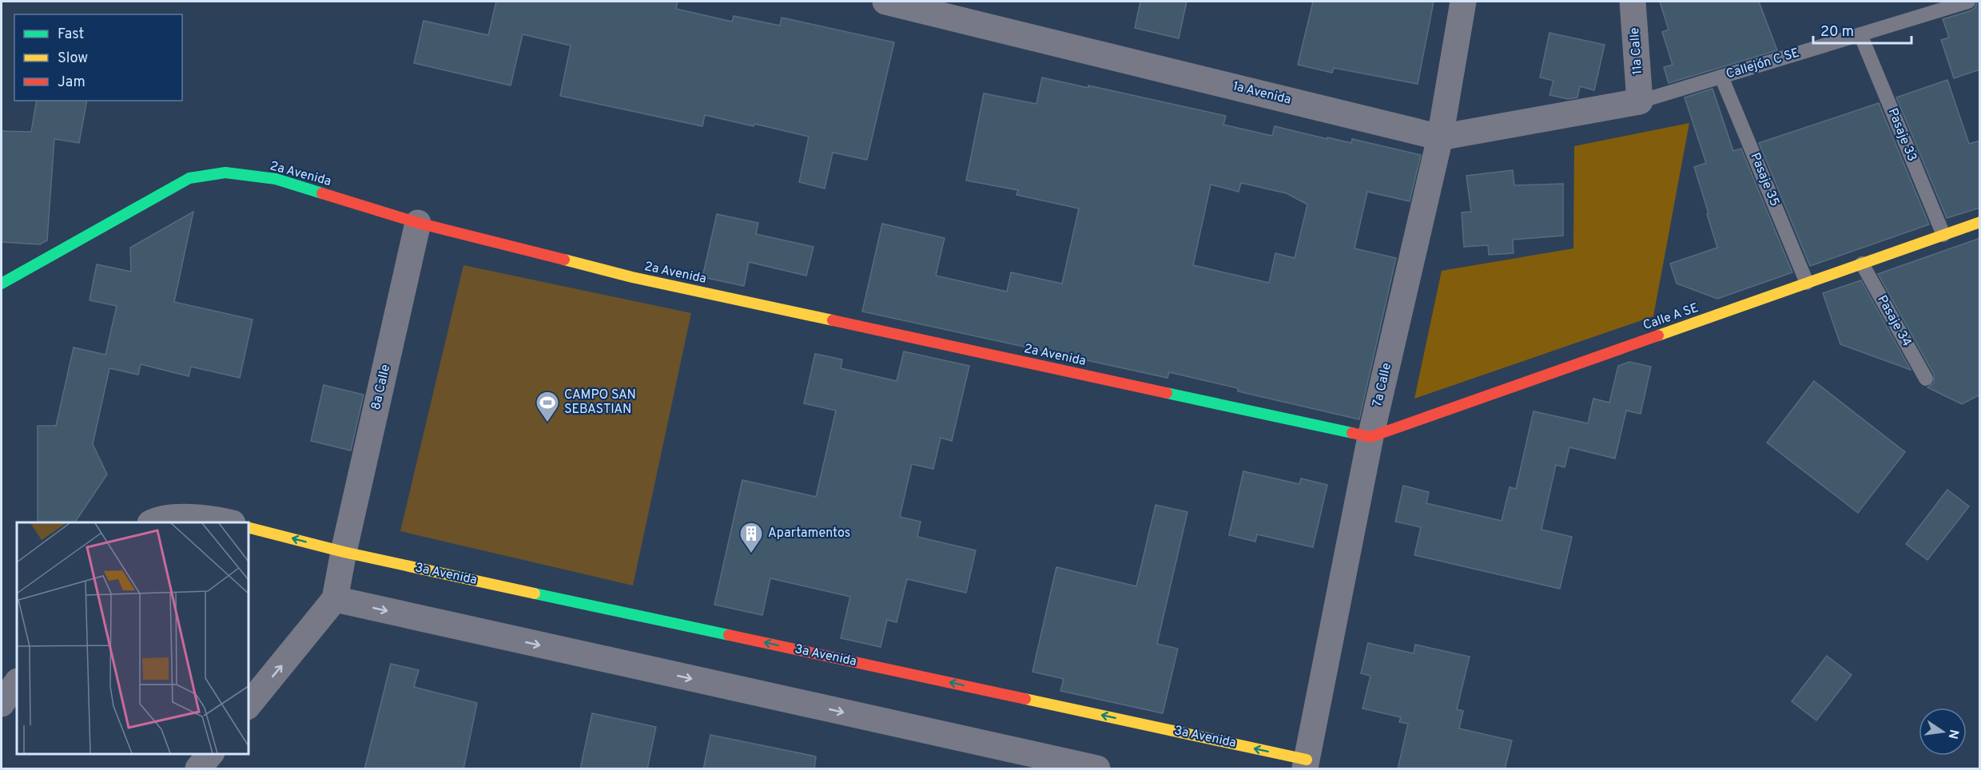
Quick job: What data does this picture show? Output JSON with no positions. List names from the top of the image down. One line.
{"streets":{"street":["11a Calle","1a Avenida","2a Avenida","Calle A SE","7a Calle","8a Calle","3a Avenida"],"lane":["Callejón C SE","Pasaje 33","Pasaje 35","Pasaje 34"]},"crossings":[["11a Calle","Callejón C SE"],["11a Calle","1a Avenida"],["Callejón C SE","1a Avenida"],["Callejón C SE","Pasaje 33"],["Callejón C SE","Pasaje 35"],["1a Avenida","7a Calle"],["Pasaje 33","Calle A SE"],["2a Avenida","Calle A SE"],["2a Avenida","7a Calle"],["2a Avenida","8a Calle"],["Pasaje 35","Calle A SE"],["Calle A SE","Pasaje 34"],["Calle A SE","7a Calle"],["7a Calle","3a Avenida"],["8a Calle","3a Avenida"]],"places":{"sports":["CAMPO SAN SEBASTIAN"],"building":["Apartamentos"]},"legend":["Fast","Slow","Jam"],"scale_bar":"20 m","north":"right"}
